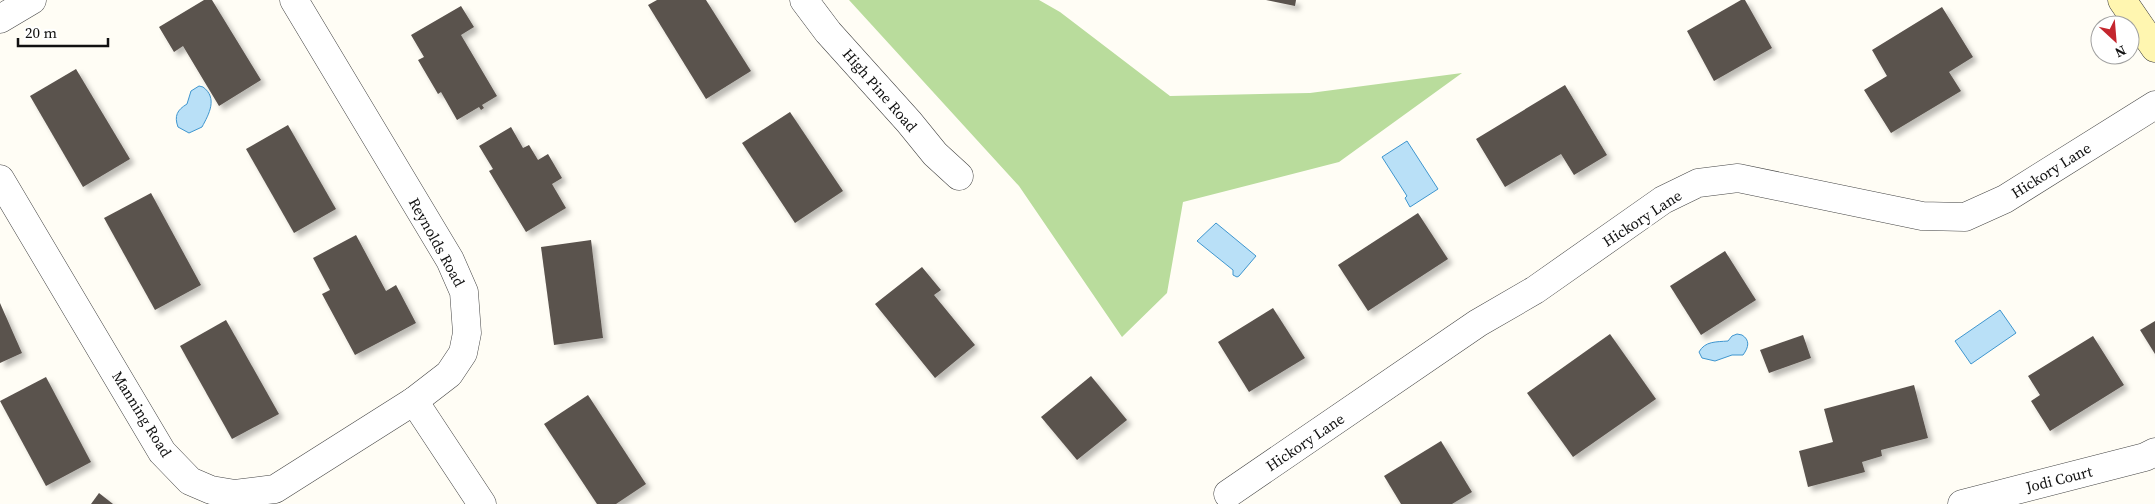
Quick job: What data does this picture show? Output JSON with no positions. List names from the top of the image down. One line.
{"streets":{"street":["High Pine Road","Hickory Lane","Reynolds Road","Manning Road","Jodi Court"]},"crossings":[["Reynolds Road","Manning Road"]],"scale_bar":"20 m","north":"bottom right"}
